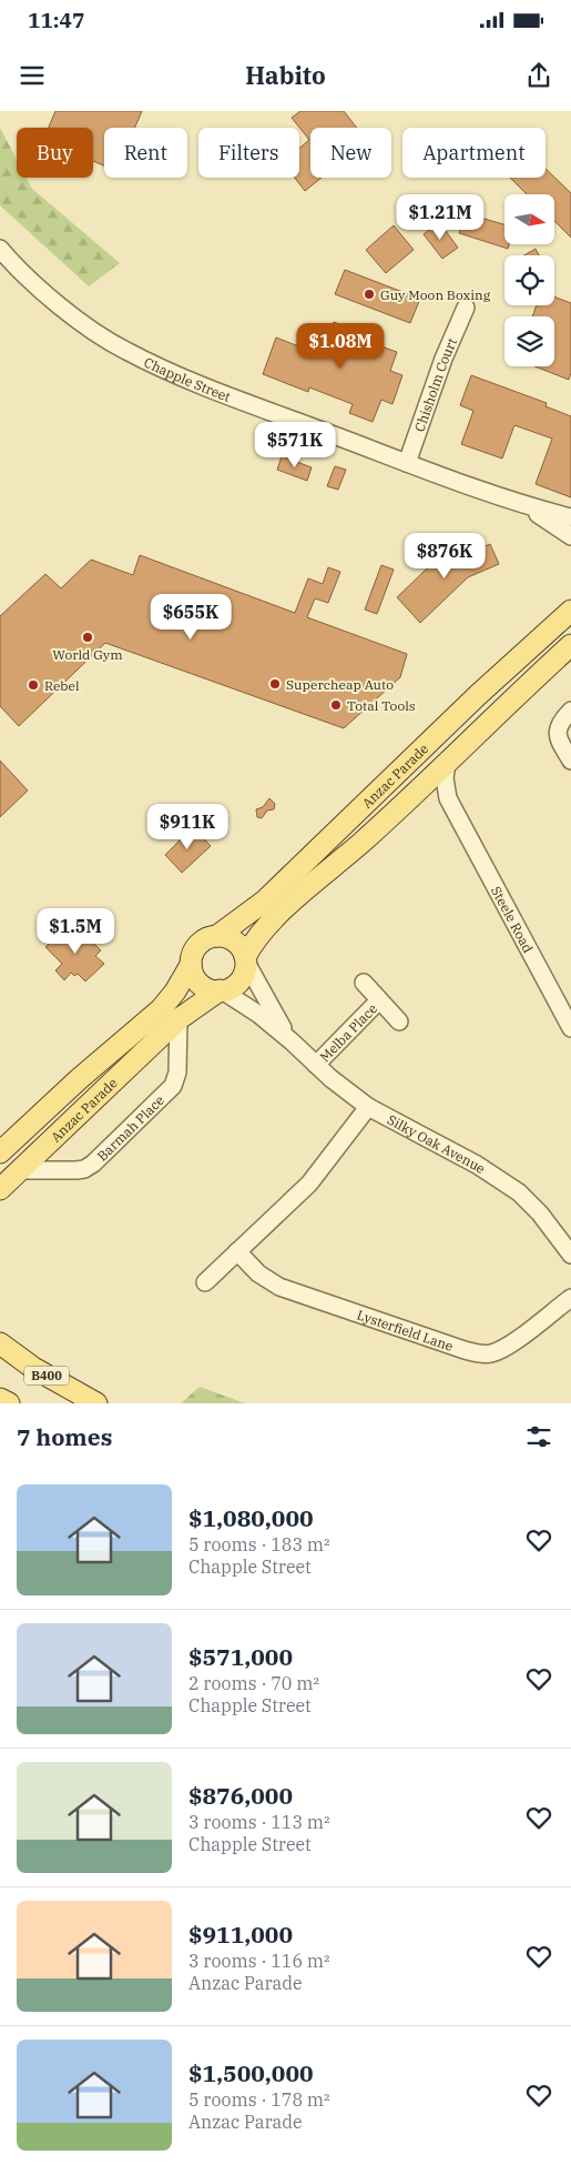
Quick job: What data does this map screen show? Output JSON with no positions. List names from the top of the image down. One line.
{"streets":{"main road":["Anzac Parade","B400"],"street":["Chapple Street","Chisholm Court","Steele Road","Melba Place","Barmah Place","Silky Oak Avenue","Lysterfield Lane"]},"crossings":[["Chapple Street","Chisholm Court"],["Anzac Parade","Steele Road"],["Anzac Parade","Barmah Place"],["Anzac Parade","Silky Oak Avenue"],["Melba Place","Silky Oak Avenue"]],"places":["Guy Moon Boxing","World Gym","Supercheap Auto","Rebel","Total Tools"],"north":"right","page":{"status":"11:47","header":"Habito","chip":["Buy","Rent","Filters","New","Apartment"],"price":["$1.21M","$1.08M","$571K","$876K","$655K","$911K","$1.5M"],"heading":"7 homes","list":[{"name":"$1,080,000","note":"5 rooms · 183 m² · Chapple Street"},{"name":"$571,000","note":"2 rooms · 70 m² · Chapple Street"},{"name":"$876,000","note":"3 rooms · 113 m² · Chapple Street"},{"name":"$911,000","note":"3 rooms · 116 m² · Anzac Parade"},{"name":"$1,500,000","note":"5 rooms · 178 m² · Anzac Parade"}]}}
